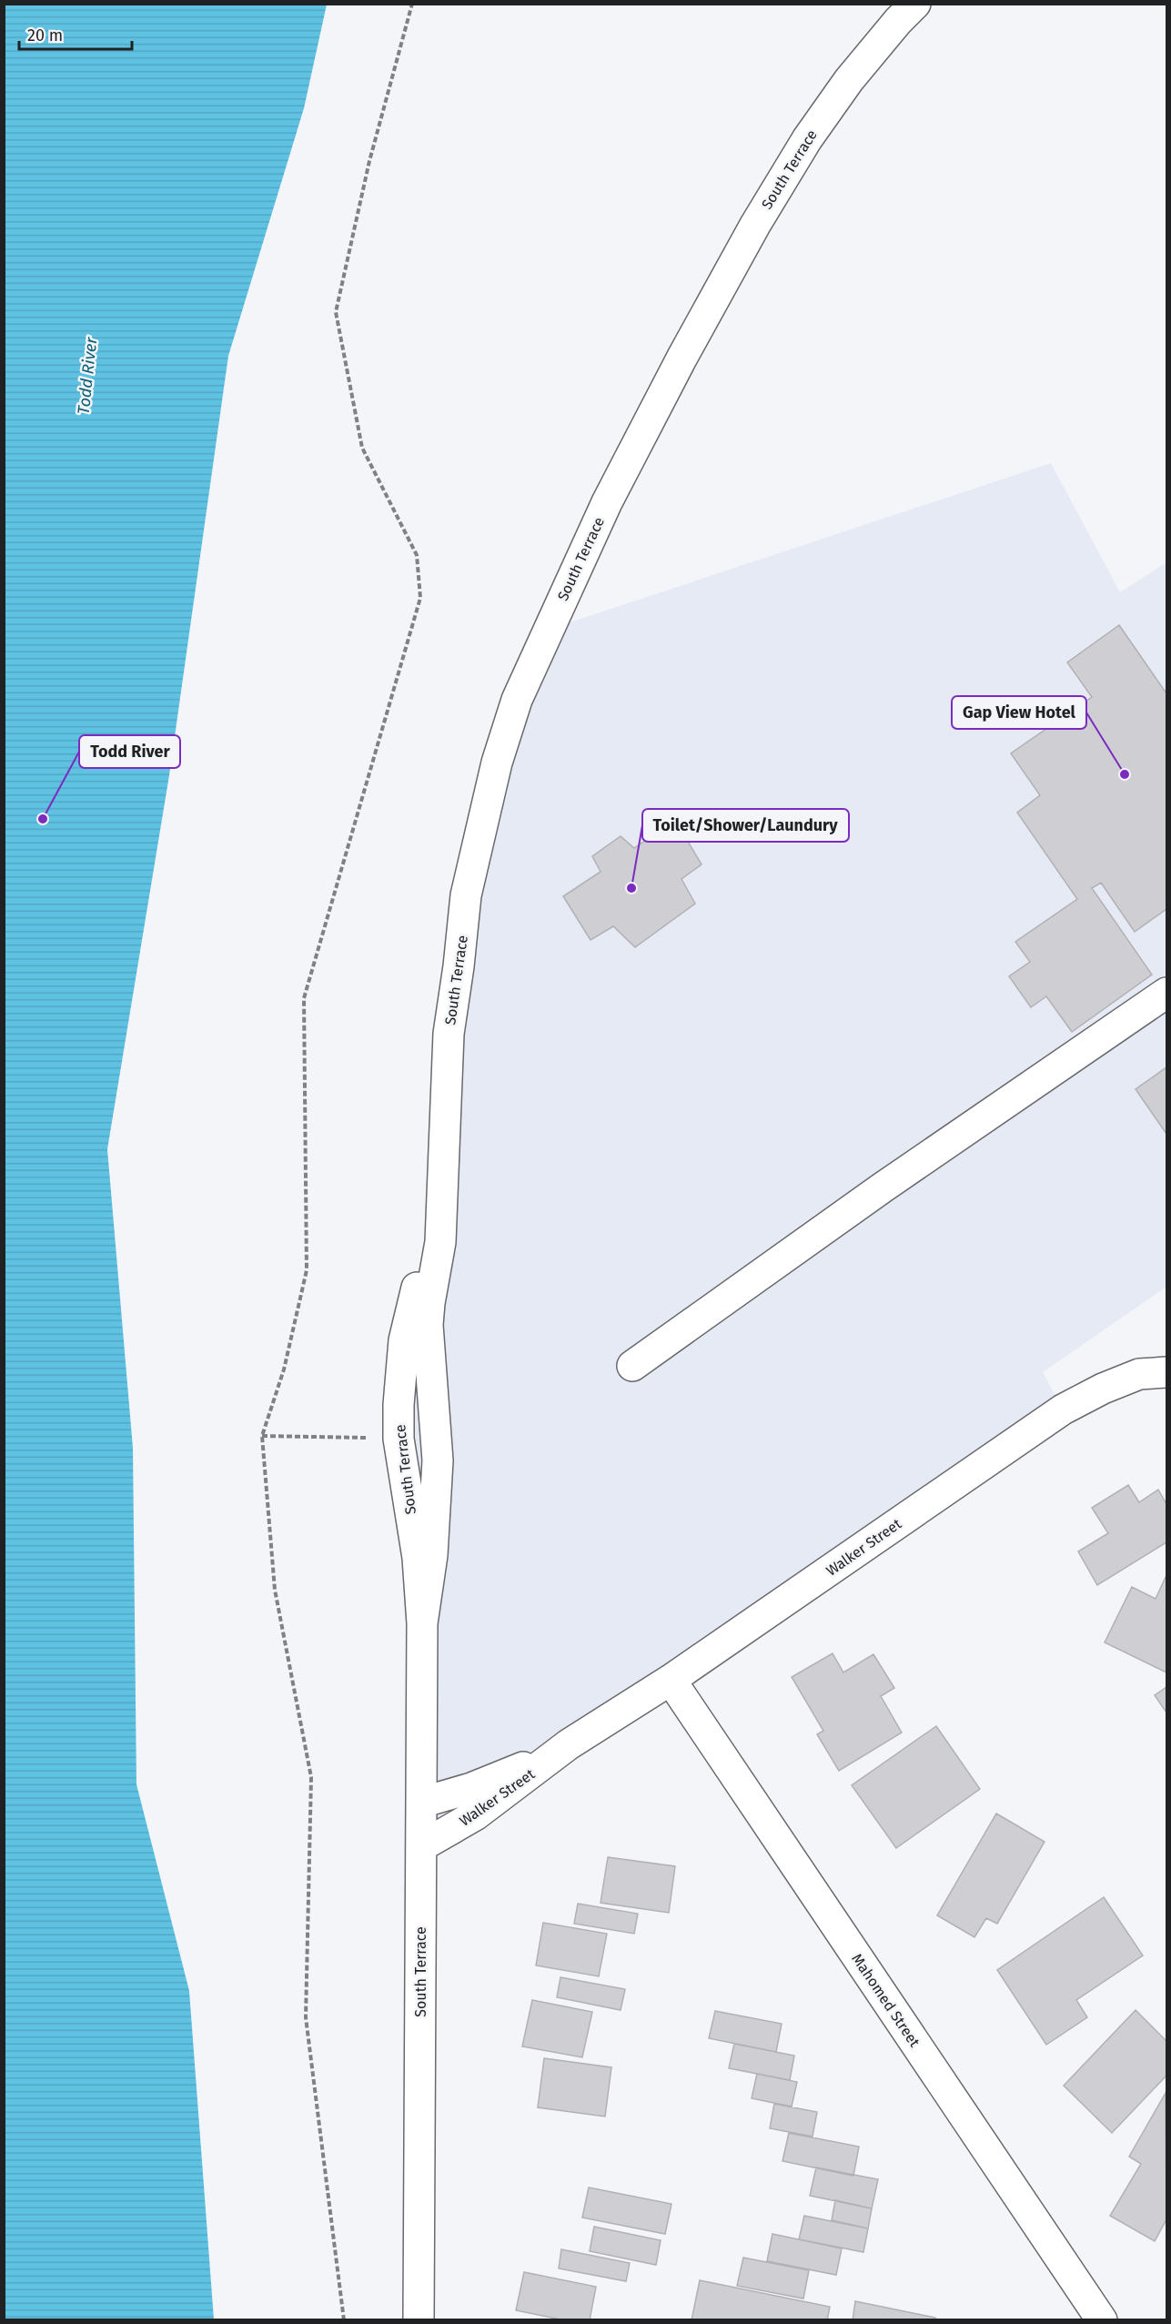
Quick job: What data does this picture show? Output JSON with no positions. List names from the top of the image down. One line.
{"streets":{"street":["South Terrace","Walker Street","Mahomed Street"]},"crossings":[["South Terrace","Walker Street"],["Walker Street","Mahomed Street"]],"water":["Todd River"],"places":["Gap View Hotel","Todd River","Toilet/Shower/Laundury"],"scale_bar":"20 m"}
